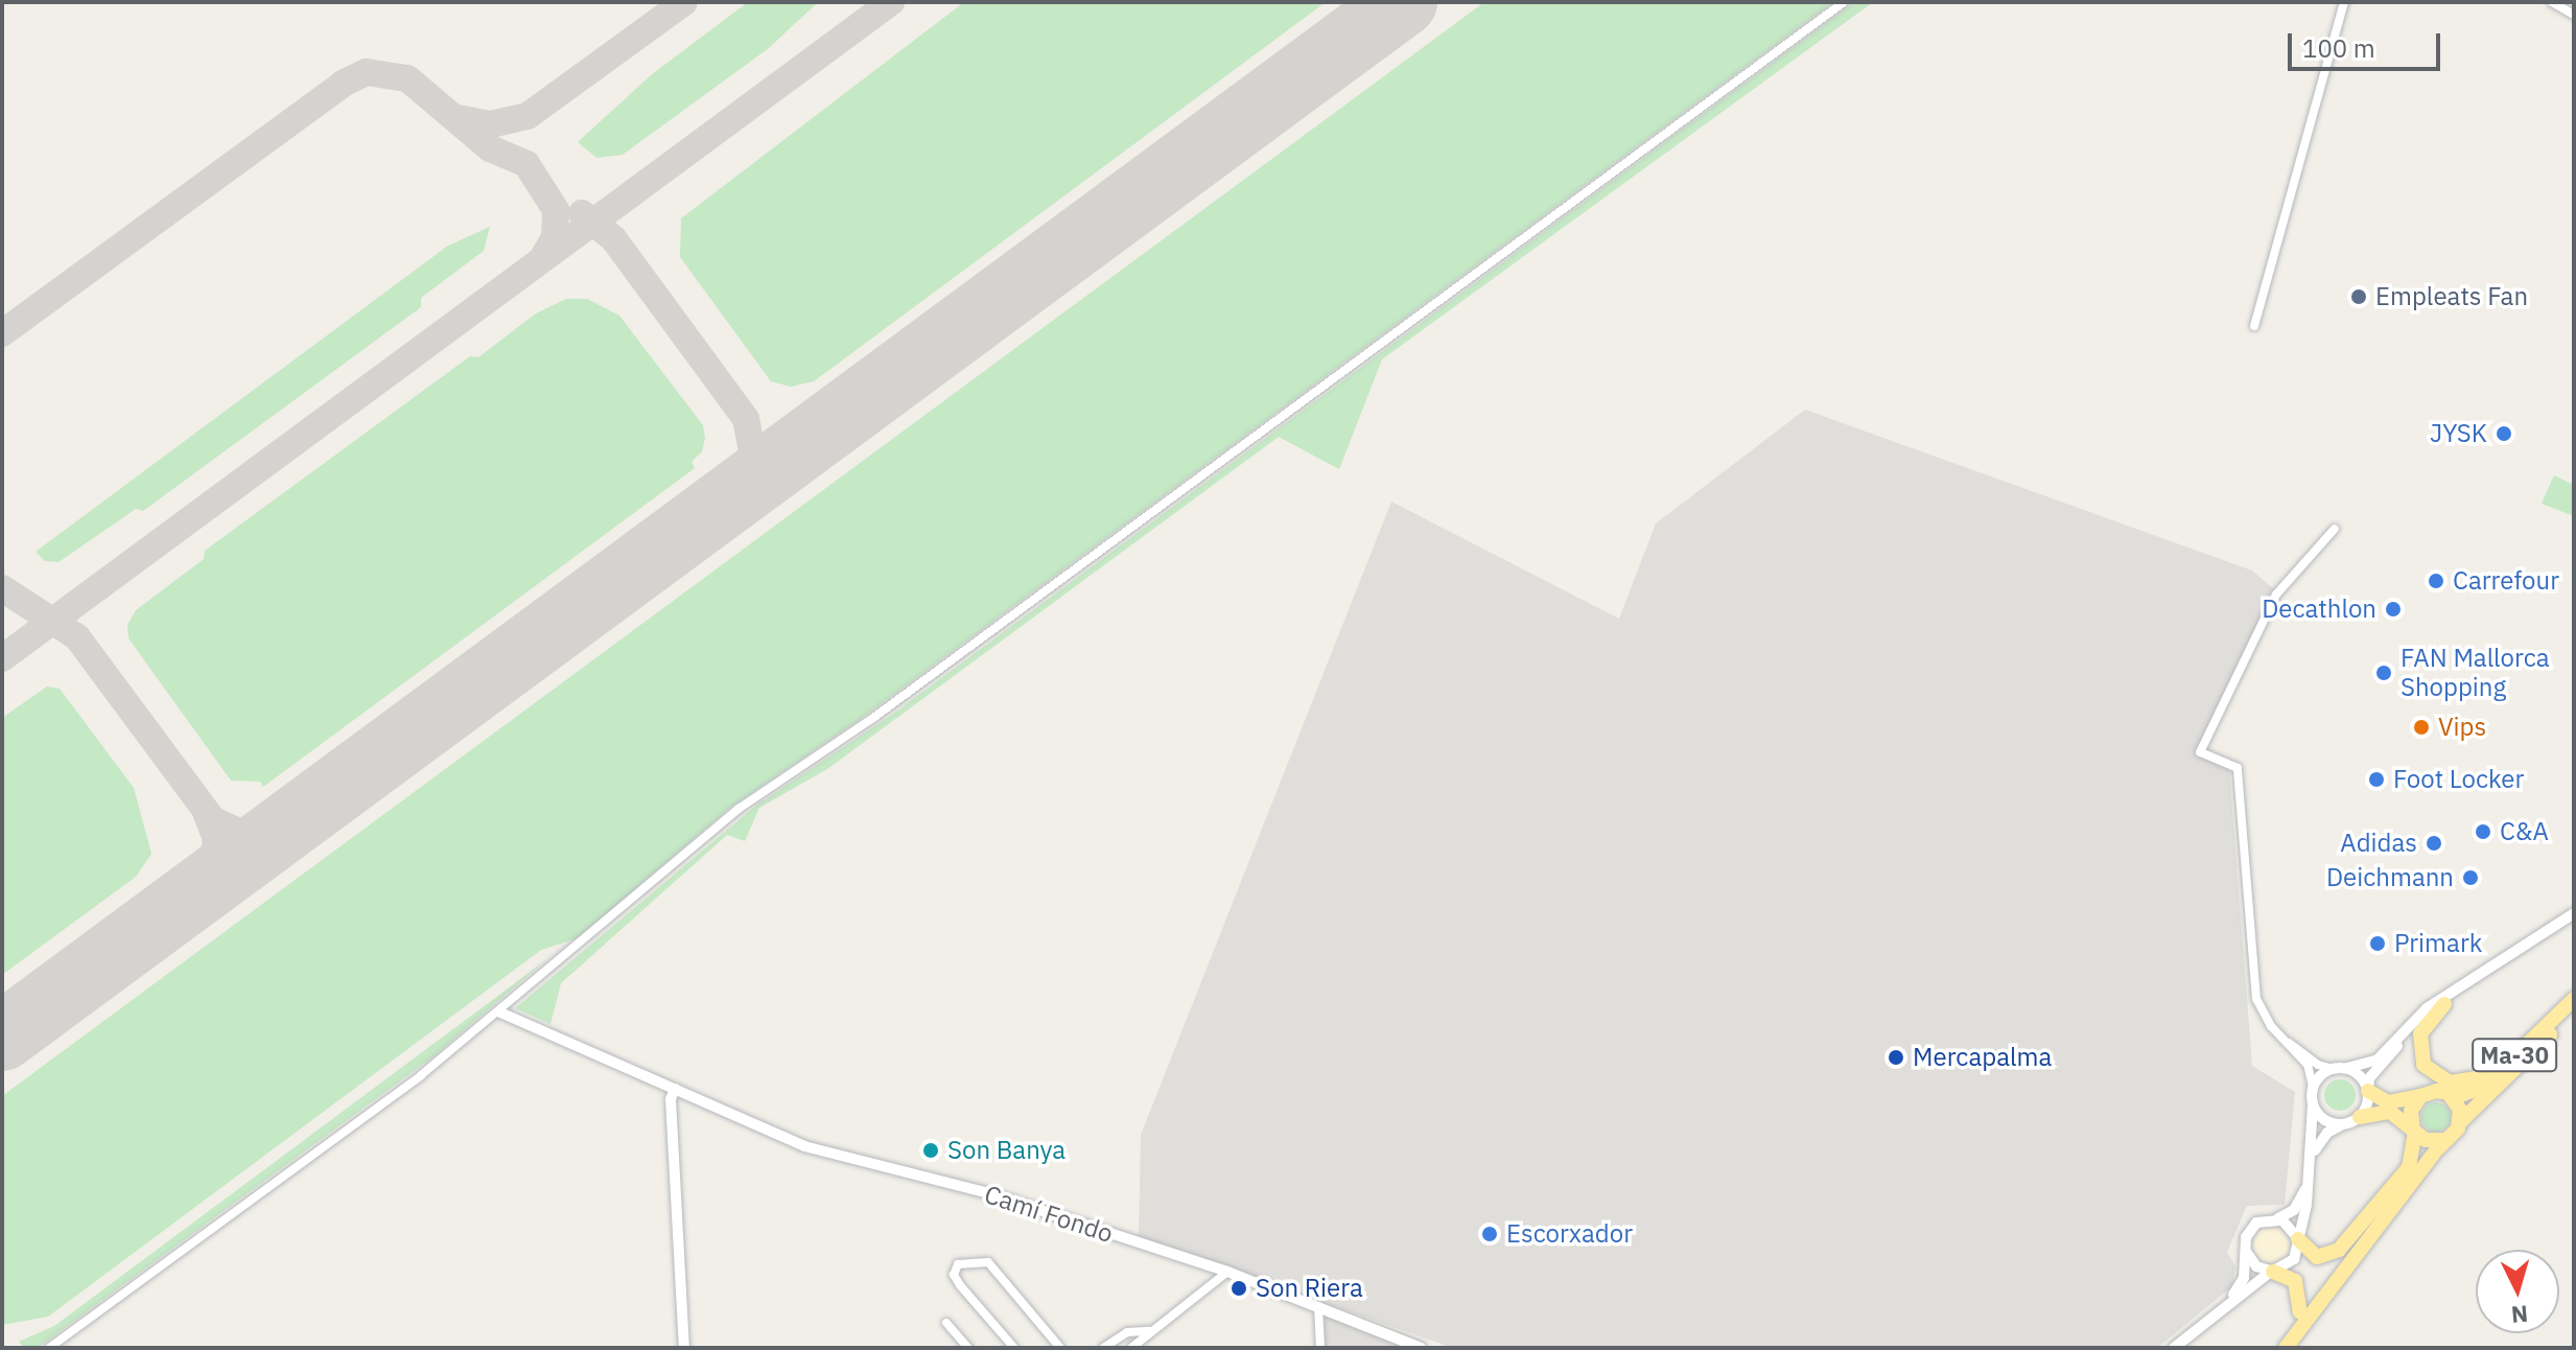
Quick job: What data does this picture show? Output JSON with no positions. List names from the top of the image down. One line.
{"streets":{"highway":["Ma-30"],"street":["Camí Fondo"]},"places":["Empleats Fan","JYSK","Carrefour","Decathlon","FAN Mallorca Shopping","Vips","Foot Locker","C&A","Adidas","Deichmann","Primark","Mercapalma","Son Banya","Escorxador","Son Riera"],"scale_bar":"100 m","north":"bottom"}
